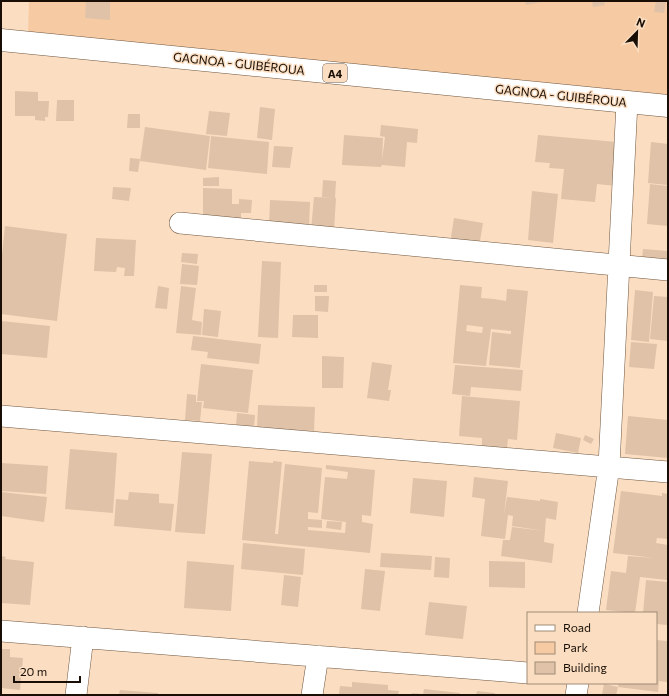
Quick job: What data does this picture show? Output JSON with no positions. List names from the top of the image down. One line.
{"streets":{"main road":["GAGNOA - GUIBÉROUA","A4"]},"legend":["Road","Park","Building"],"scale_bar":"20 m","north":"top right"}
